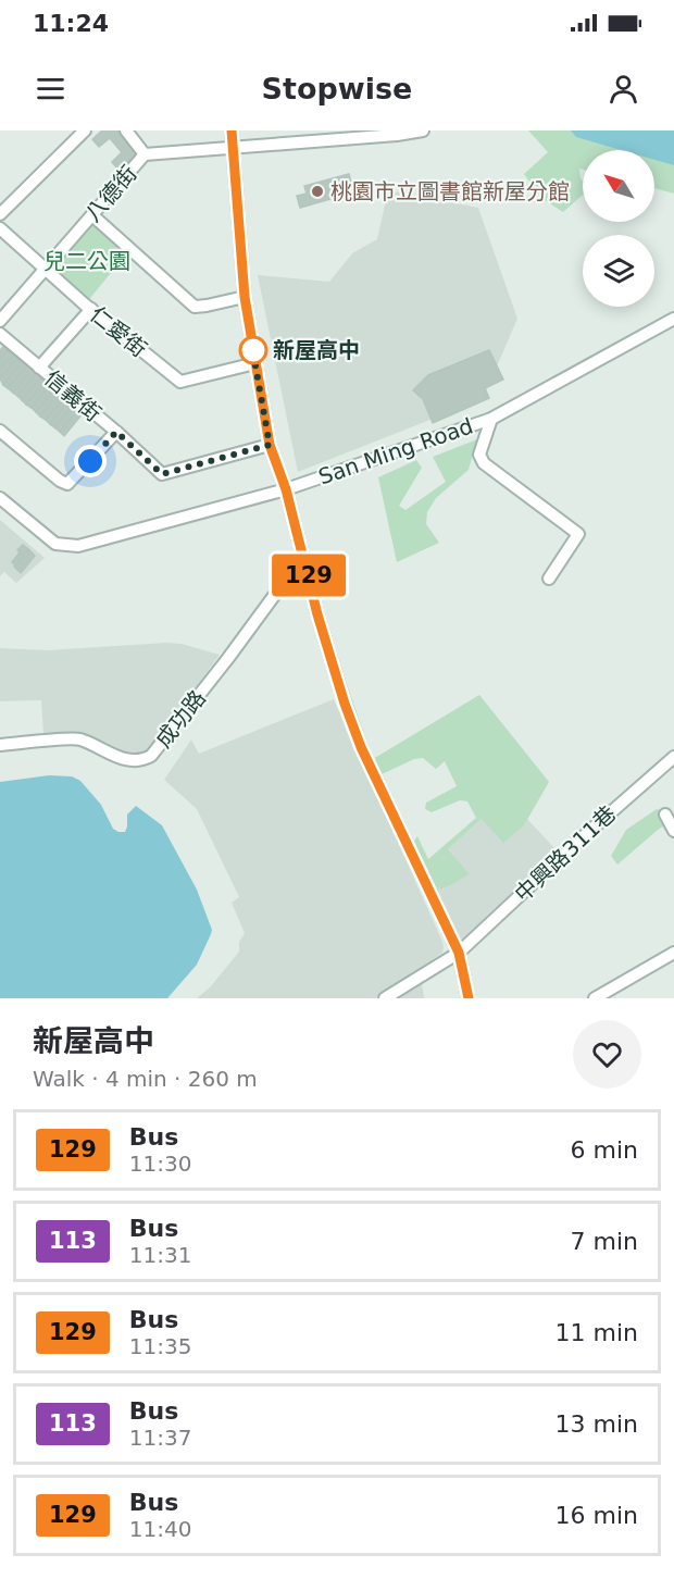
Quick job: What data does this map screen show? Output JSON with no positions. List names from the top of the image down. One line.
{"streets":{"street":["八德街","仁愛街","信義街","San Ming Road","成功路","中興路311巷"]},"crossings":[["八德街","仁愛街"]],"parks":["兒二公園"],"places":["桃園市立圖書館新屋分館","新屋高中"],"lines":["bus line 129"],"north":"top left","page":{"status":"11:24","header":"Stopwise","on_map":"129","heading":["新屋高中","Walk · 4 min · 260 m"],"list":[{"mark":"129","name":"Bus","note":"11:30","value":"6 min"},{"mark":"113","name":"Bus","note":"11:31","value":"7 min"},{"mark":"129","name":"Bus","note":"11:35","value":"11 min"},{"mark":"113","name":"Bus","note":"11:37","value":"13 min"},{"mark":"129","name":"Bus","note":"11:40","value":"16 min"}]}}
